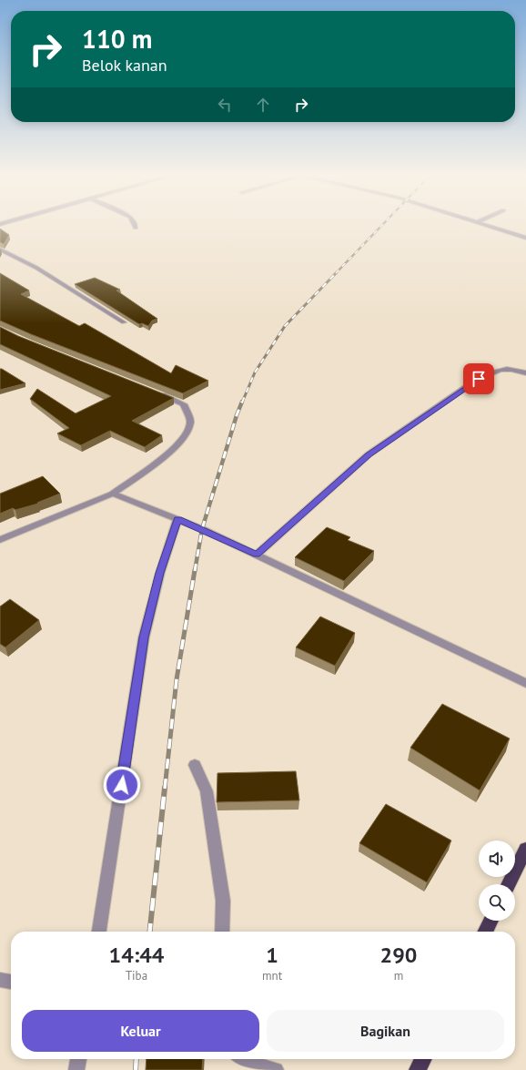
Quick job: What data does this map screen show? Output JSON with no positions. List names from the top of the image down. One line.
{"page":{"turn":["110 m","Belok kanan"],"eta":["14:44","Tiba","1","mnt","290","m"],"buttons":["Keluar","Bagikan"]}}
